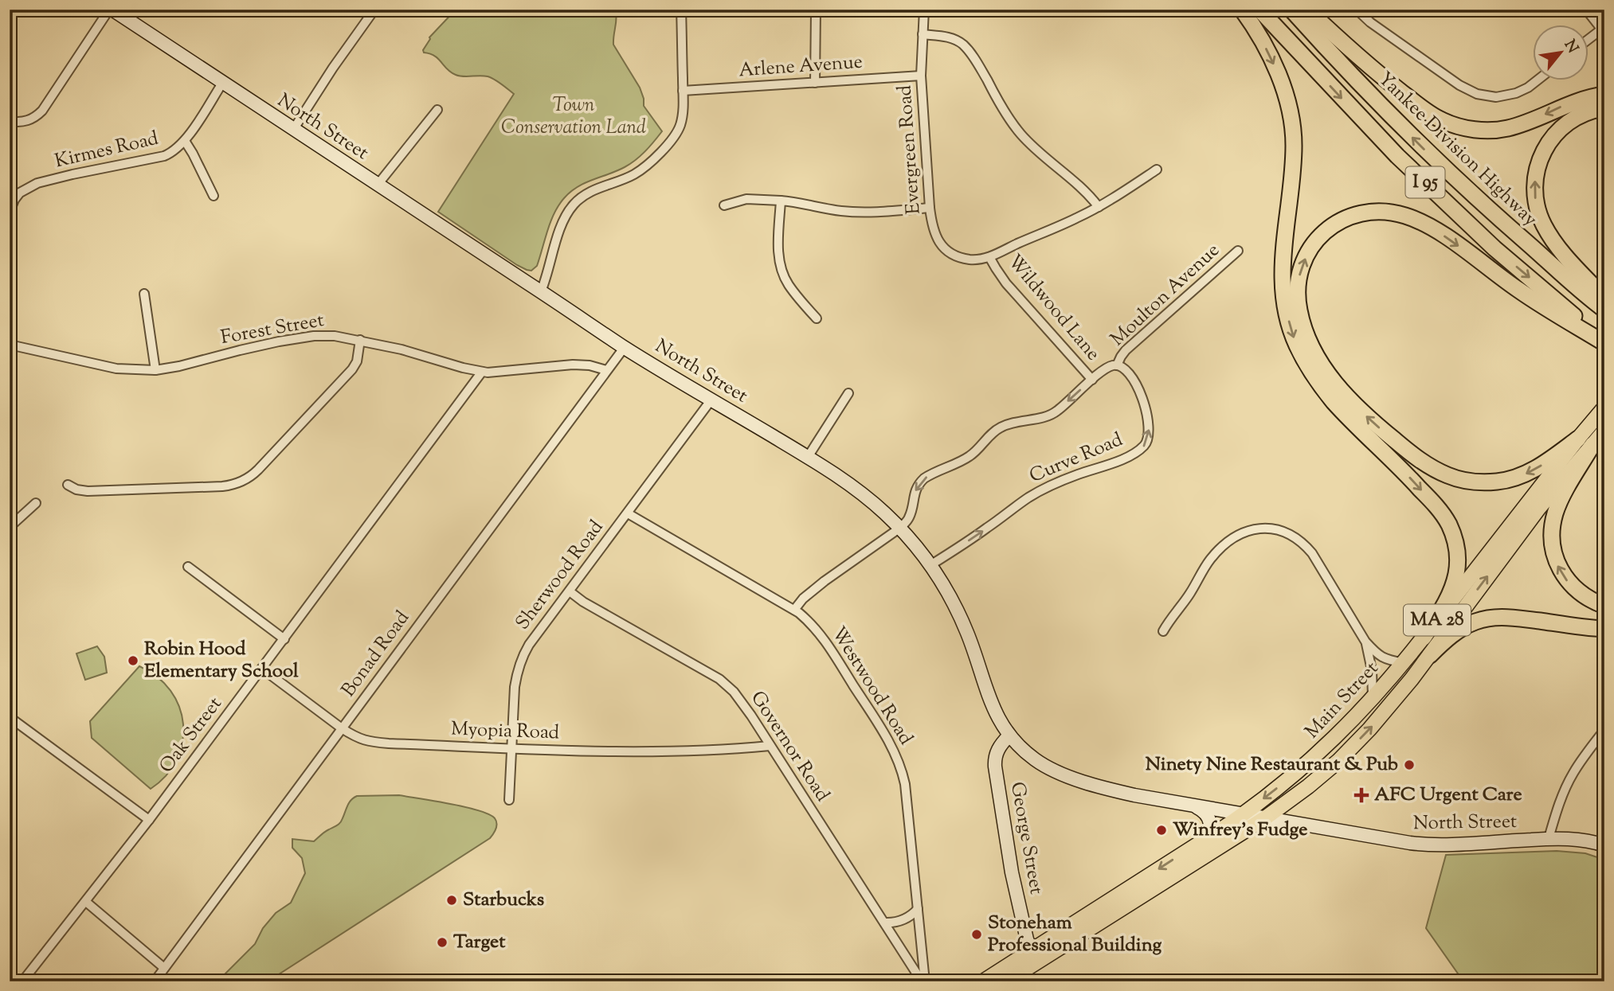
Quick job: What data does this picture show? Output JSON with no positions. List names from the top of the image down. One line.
{"streets":{"highway":["Yankee Division Highway","I 95"],"main road":["MA 28","Main Street"],"street":["Arlene Avenue","North Street","Evergreen Road","Kirmes Road","Moulton Avenue","Wildwood Lane","Forest Street","Curve Road","Sherwood Road","Bonad Road","Westwood Road","Myopia Road","Oak Street","Governor Road","George Street"]},"crossings":[["Arlene Avenue","Evergreen Road"],["North Street","Kirmes Road"],["North Street","Curve Road"],["North Street","Sherwood Road"],["North Street","Bonad Road"],["North Street","Main Street"],["North Street","George Street"],["Evergreen Road","Wildwood Lane"],["Moulton Avenue","Curve Road"],["Forest Street","Bonad Road"],["Forest Street","Oak Street"],["Sherwood Road","Westwood Road"],["Sherwood Road","Myopia Road"],["Sherwood Road","Governor Road"],["Bonad Road","Myopia Road"],["Westwood Road","Governor Road"],["Main Street","George Street"],["Myopia Road","Oak Street"],["Myopia Road","Governor Road"]],"parks":["Town Conservation Land"],"places":{"other":["Robin Hood Elementary School","Ninety Nine Restaurant & Pub","Winfrey's Fudge","Starbucks","Stoneham Professional Building","Target"],"health":["AFC Urgent Care"]},"north":"top right"}
